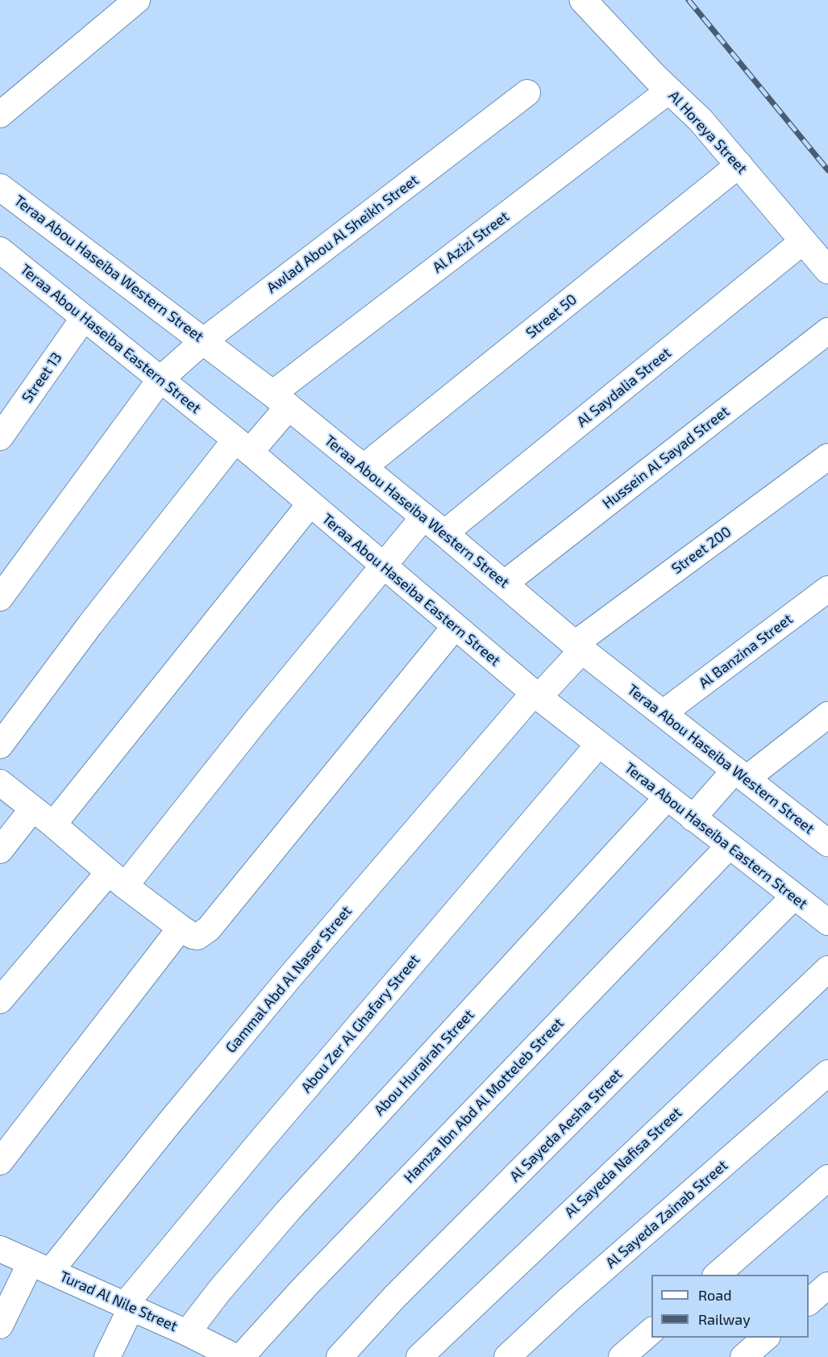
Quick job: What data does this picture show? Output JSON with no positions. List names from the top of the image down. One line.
{"streets":{"street":["Al Horeya Street","Awlad Abou Al Sheikh Street","Al Azizi Street","Teraa Abou Haseiba Western Street","Street 50","Teraa Abou Haseiba Eastern Street","Street 13","Al Saydalia Street","Hussein Al Sayad Street","Street 200","Al Banzina Street","Gammal Abd Al Naser Street","Abou Zer Al Ghafary Street","Abou Hurairah Street","Hamza Ibn Abd Al Motteleb Street","Al Sayeda Aesha Street","Al Sayeda Nafisa Street","Al Sayeda Zainab Street","Turad Al Nile Street"]},"crossings":[["Al Horeya Street","Al Azizi Street"],["Al Horeya Street","Street 50"],["Al Horeya Street","Al Saydalia Street"],["Awlad Abou Al Sheikh Street","Teraa Abou Haseiba Western Street"],["Awlad Abou Al Sheikh Street","Teraa Abou Haseiba Eastern Street"],["Al Azizi Street","Teraa Abou Haseiba Western Street"],["Teraa Abou Haseiba Western Street","Street 50"],["Teraa Abou Haseiba Western Street","Al Saydalia Street"],["Teraa Abou Haseiba Western Street","Hussein Al Sayad Street"],["Teraa Abou Haseiba Western Street","Street 200"],["Teraa Abou Haseiba Western Street","Al Banzina Street"],["Teraa Abou Haseiba Eastern Street","Street 13"],["Teraa Abou Haseiba Eastern Street","Street 200"],["Teraa Abou Haseiba Eastern Street","Gammal Abd Al Naser Street"],["Teraa Abou Haseiba Eastern Street","Abou Zer Al Ghafary Street"],["Teraa Abou Haseiba Eastern Street","Abou Hurairah Street"],["Teraa Abou Haseiba Eastern Street","Hamza Ibn Abd Al Motteleb Street"],["Teraa Abou Haseiba Eastern Street","Al Sayeda Aesha Street"],["Street 200","Gammal Abd Al Naser Street"],["Gammal Abd Al Naser Street","Turad Al Nile Street"],["Abou Zer Al Ghafary Street","Turad Al Nile Street"],["Abou Hurairah Street","Turad Al Nile Street"]],"legend":["Road","Railway"]}
